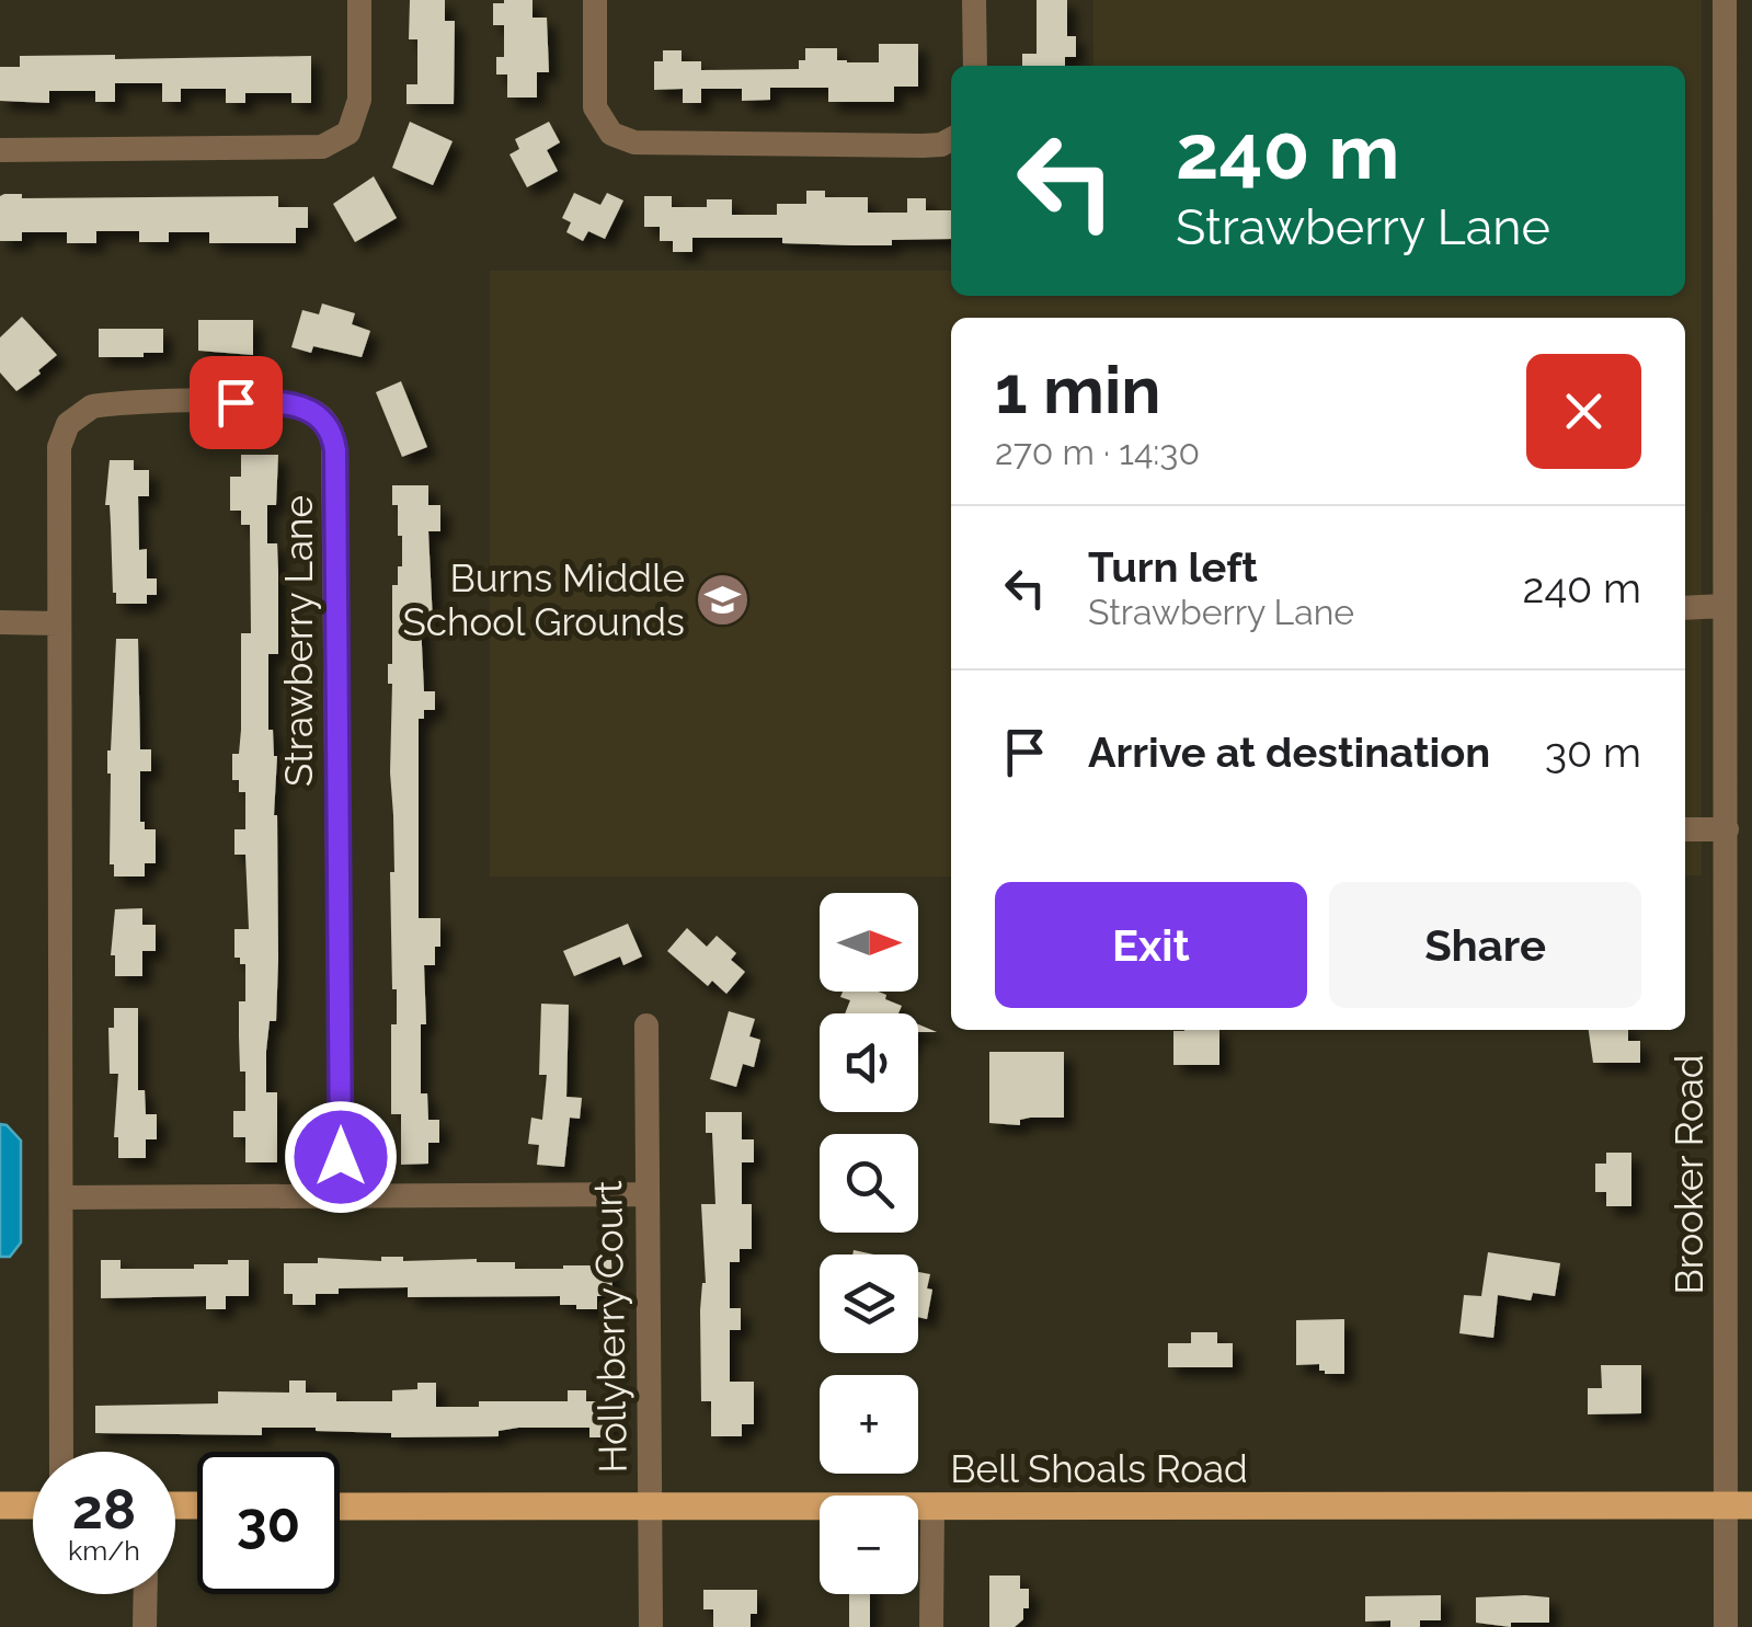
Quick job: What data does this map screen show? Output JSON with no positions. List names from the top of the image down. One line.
{"streets":{"main road":["Bell Shoals Road"],"street":["Strawberry Lane","Brooker Road","Hollyberry Court"]},"crossings":[["Brooker Road","Bell Shoals Road"],["Hollyberry Court","Bell Shoals Road"]],"places":{"school or university":["Burns Middle School Grounds"]},"north":"right","page":{"turn":["240 m","Strawberry Lane"],"heading":["1 min","270 m · 14:30"],"list":[{"name":"Turn left","note":"Strawberry Lane","value":"240 m"},{"name":"Arrive at destination","value":"30 m"}],"buttons":["Exit","Share"],"map_buttons":["+","−"],"speed":"28 km/h","limit":"30"}}
